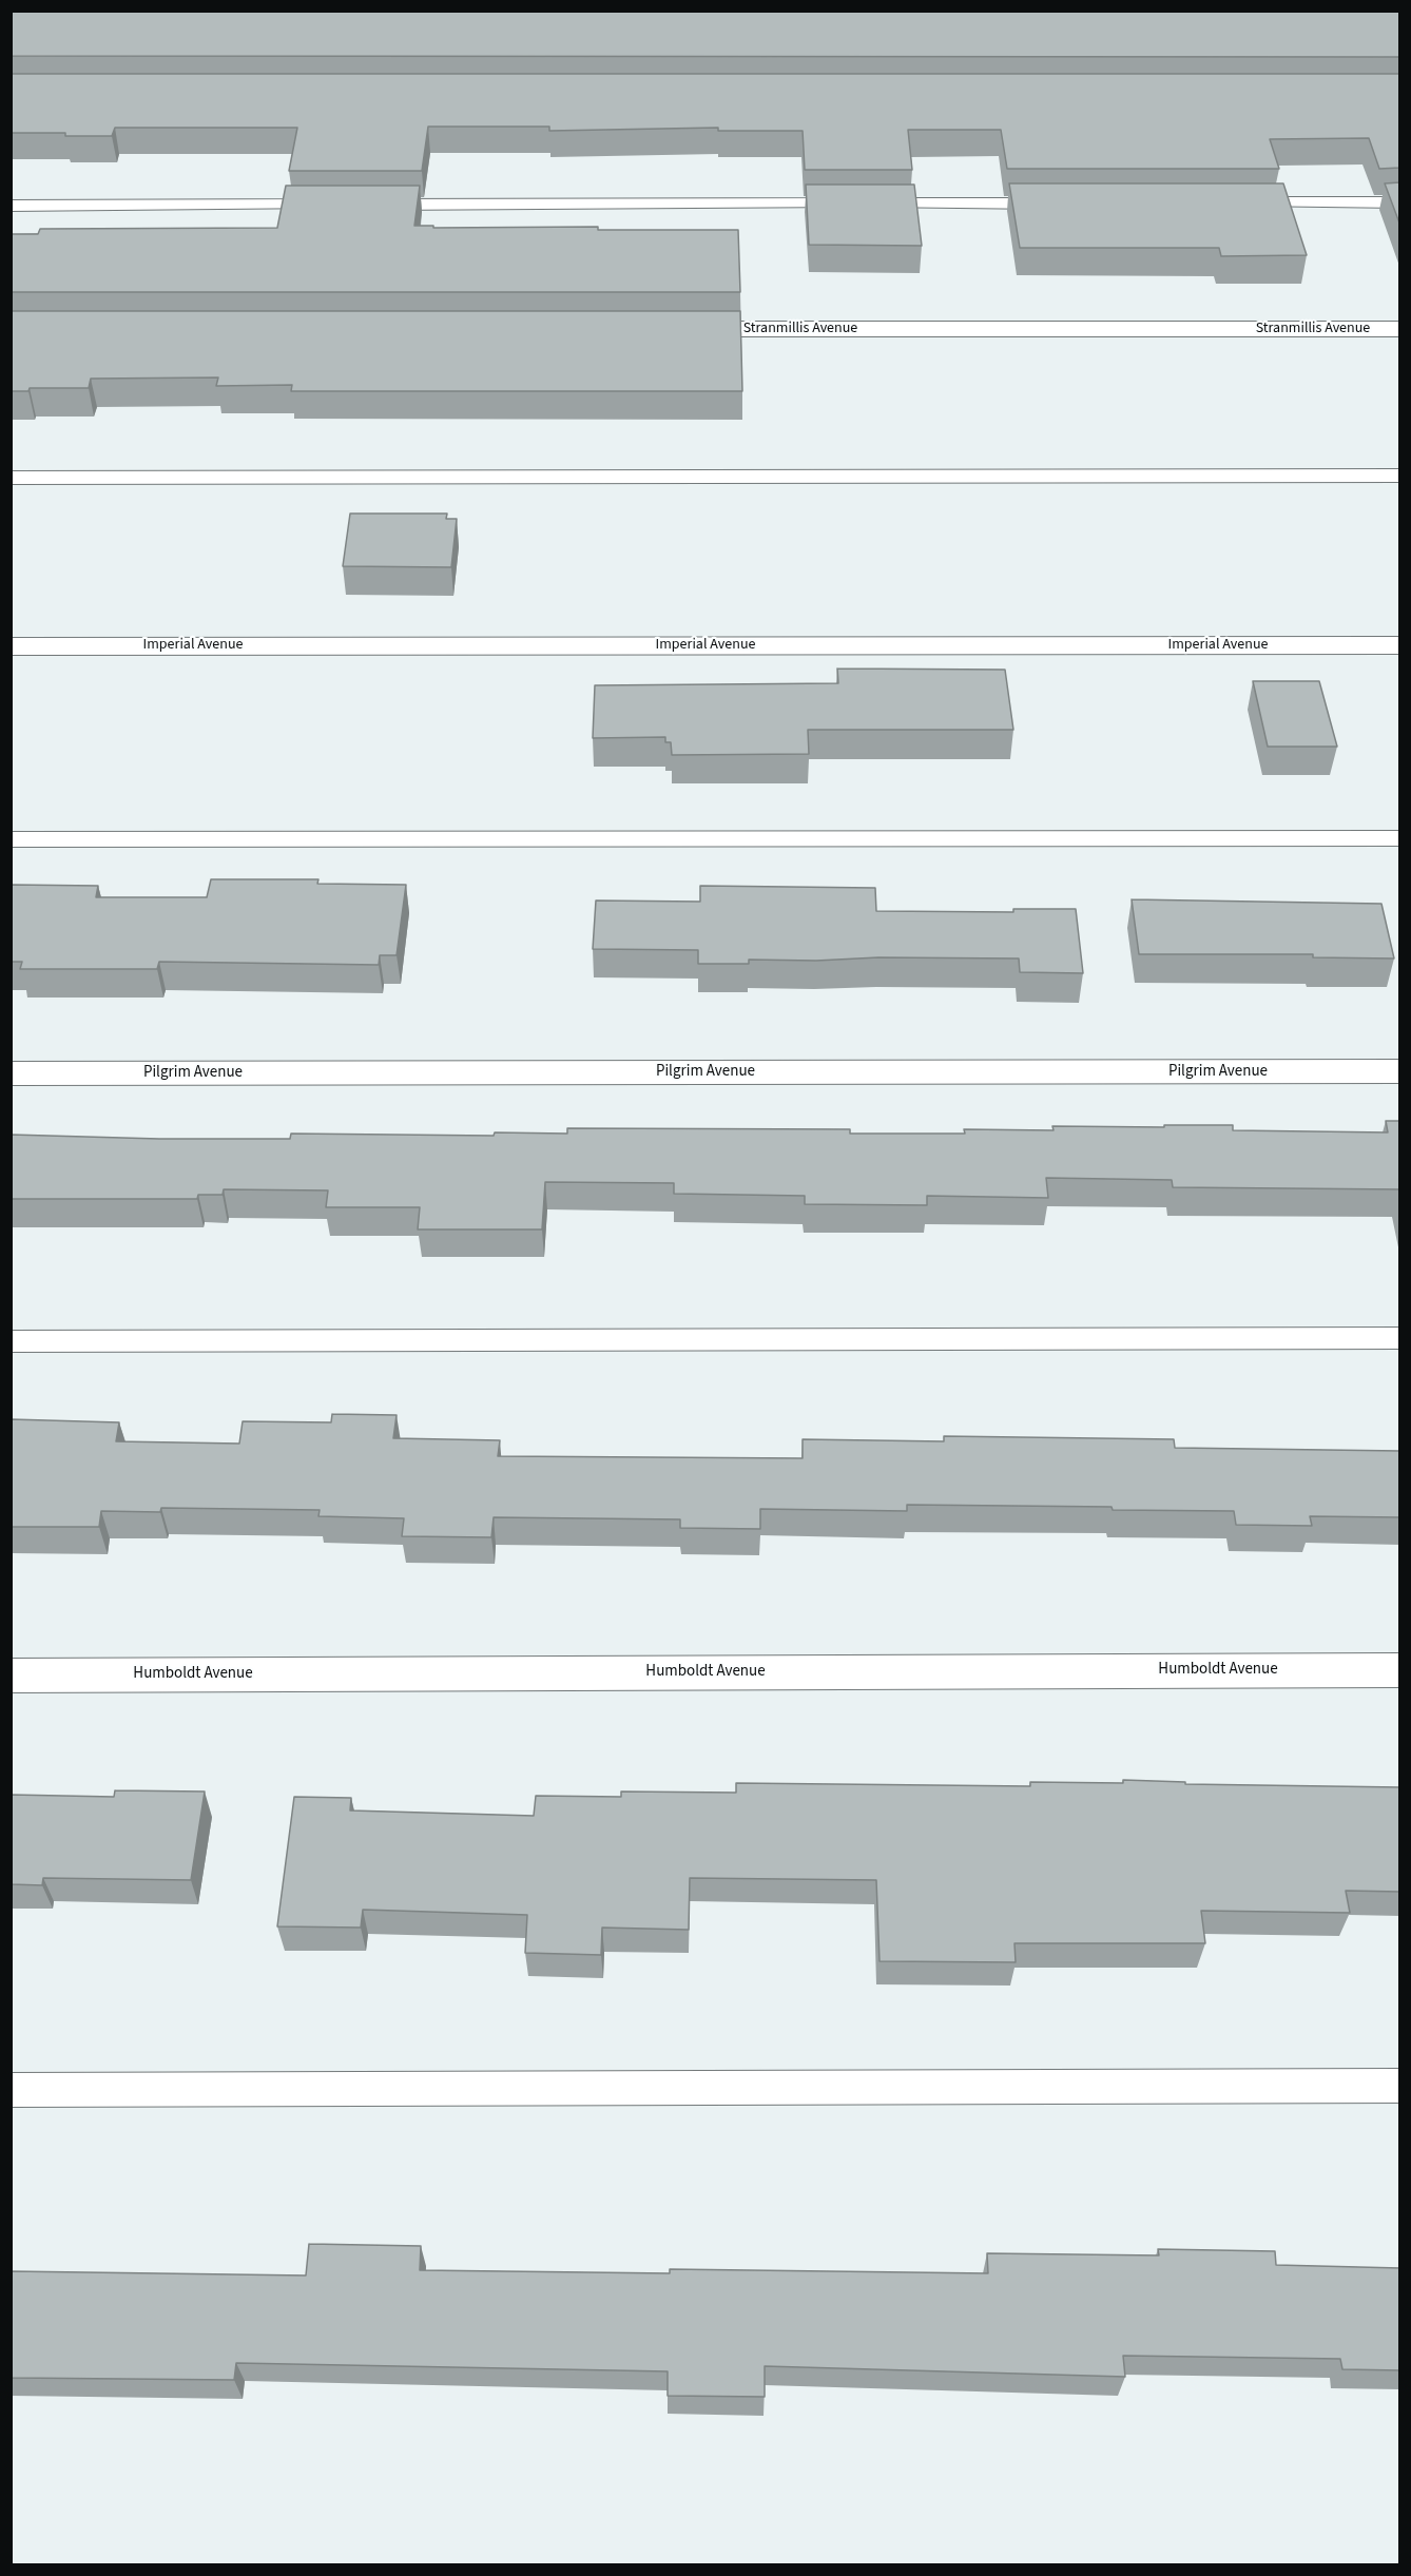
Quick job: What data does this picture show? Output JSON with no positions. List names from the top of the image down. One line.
{"streets":{"street":["Stranmillis Avenue","Imperial Avenue","Pilgrim Avenue","Humboldt Avenue"]}}
